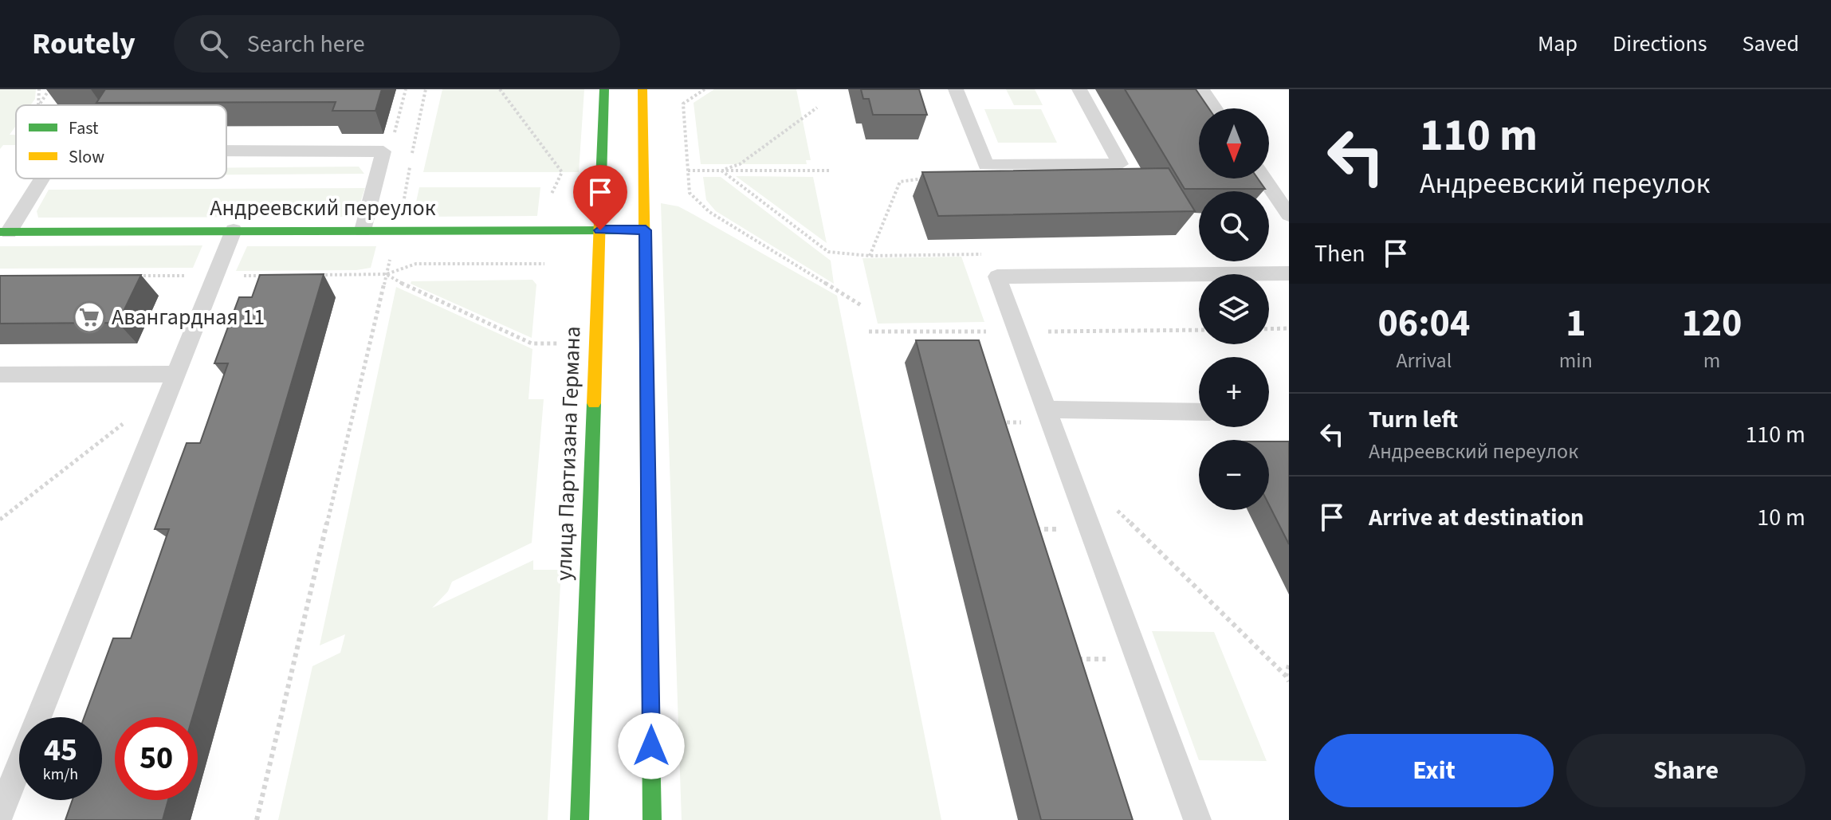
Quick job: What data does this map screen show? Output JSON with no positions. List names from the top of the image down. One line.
{"streets":{"main road":["Андреевский переулок","улица Партизана Германа"]},"crossings":[["Андреевский переулок","улица Партизана Германа"]],"places":{"supermarket":["Авангардная 11"]},"legend":["Fast","Slow"],"north":"bottom","page":{"header":"Routely","search":"Search here","nav":["Map","Directions","Saved"],"turn":["110 m","Андреевский переулок"],"map_buttons":["+","−"],"then":"Then","eta":["06:04","Arrival","1","min","120","m"],"list":[{"name":"Turn left","note":"Андреевский переулок","value":"110 m"},{"name":"Arrive at destination","value":"10 m"}],"speed":"45 km/h","limit":"50","buttons":["Exit","Share"]}}
